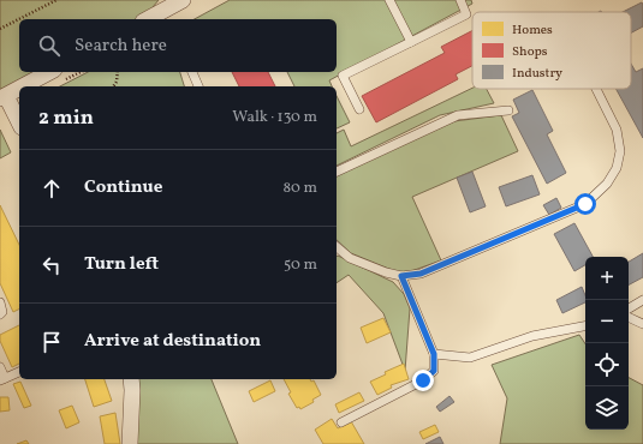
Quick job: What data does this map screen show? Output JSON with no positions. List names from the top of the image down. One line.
{"legend":["Homes","Shops","Industry"],"page":{"search":"Search here","heading":["2 min","Walk · 130 m"],"list":[["Continue","80 m"],["Turn left","50 m"],"Arrive at destination"],"map_buttons":["+","−"]}}
